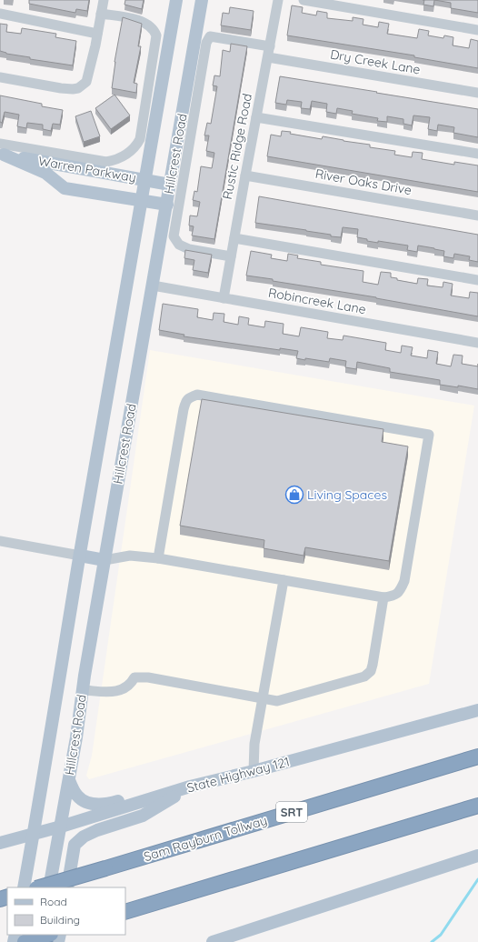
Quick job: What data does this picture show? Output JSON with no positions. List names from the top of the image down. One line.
{"streets":{"highway":["SRT","Sam Rayburn Tollway"],"main road":["Hillcrest Road","Warren Parkway","State Highway 121"],"street":["Dry Creek Lane","Rustic Ridge Road","River Oaks Drive","Robincreek Lane"]},"crossings":[["Dry Creek Lane","Rustic Ridge Road"],["Rustic Ridge Road","River Oaks Drive"],["Rustic Ridge Road","Robincreek Lane"],["Hillcrest Road","Warren Parkway"],["Hillcrest Road","Robincreek Lane"],["Hillcrest Road","State Highway 121"]],"places":{"shop":["Living Spaces"]},"legend":["Road","Building"]}
